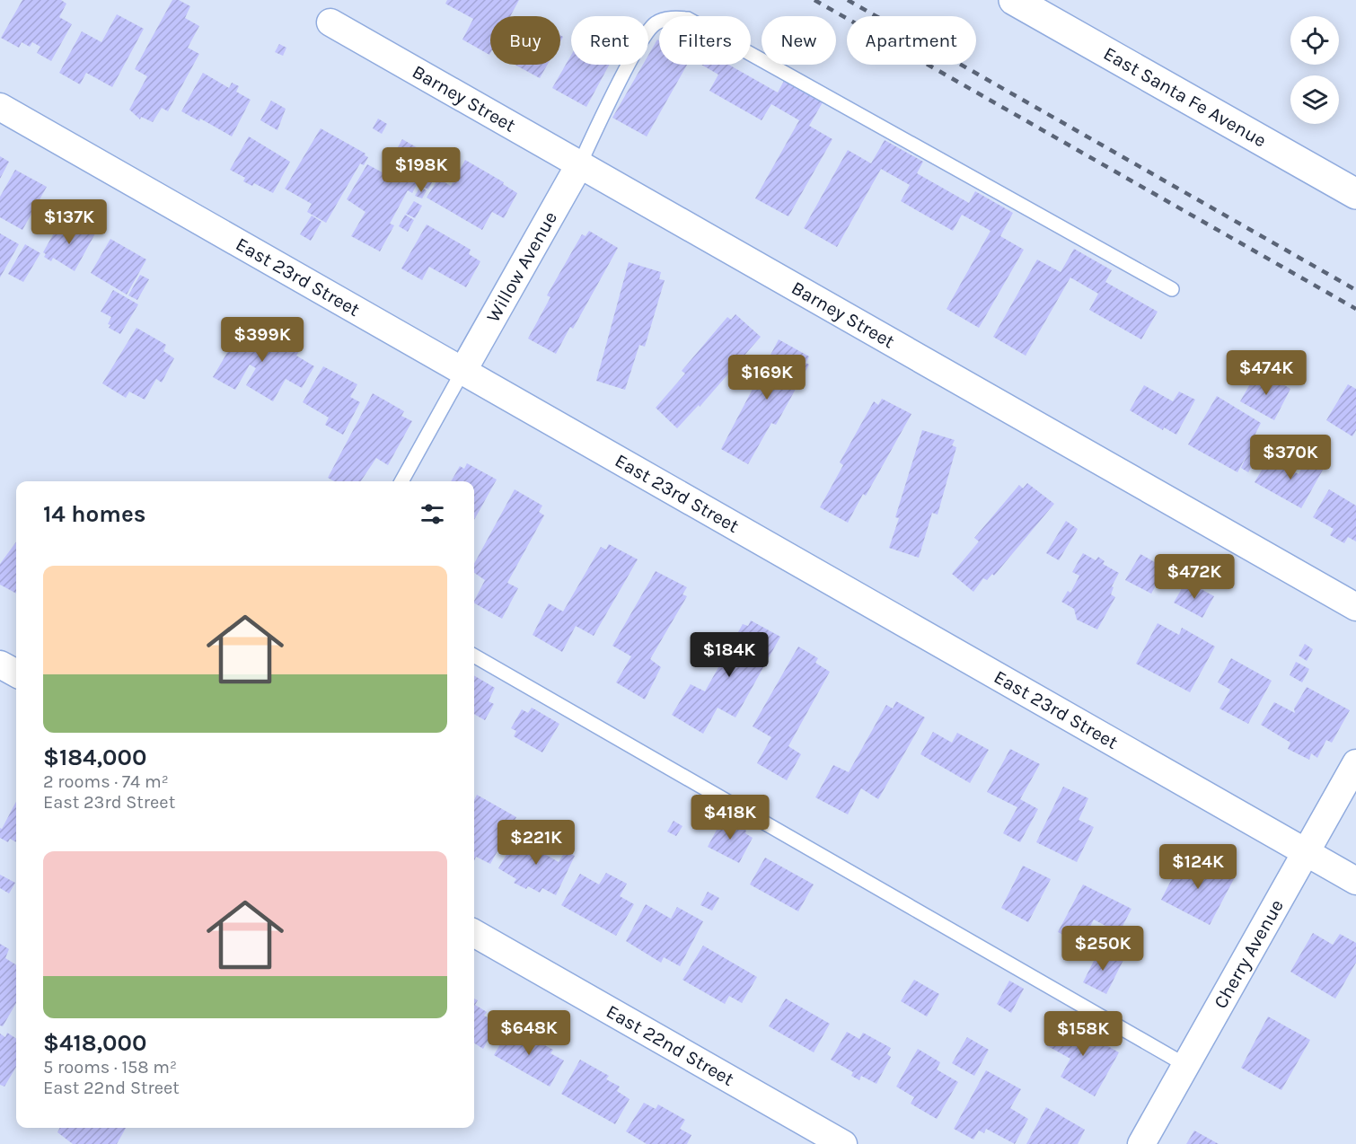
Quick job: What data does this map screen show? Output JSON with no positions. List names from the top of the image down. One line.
{"streets":{"street":["East Santa Fe Avenue","Barney Street","Willow Avenue","East 23rd Street","Cherry Avenue","East 22nd Street"]},"crossings":[["Barney Street","Willow Avenue"],["Willow Avenue","East 23rd Street"],["East 23rd Street","Cherry Avenue"]],"page":{"chip":["Buy","Rent","Filters","New","Apartment"],"price":["$198K","$137K","$399K","$474K","$169K","$370K","$472K","$184K","$418K","$221K","$124K","$250K","$648K","$158K"],"heading":"14 homes","list":[{"name":"$184,000","note":"2 rooms · 74 m² · East 23rd Street"},{"name":"$418,000","note":"5 rooms · 158 m² · East 22nd Street"}]}}
